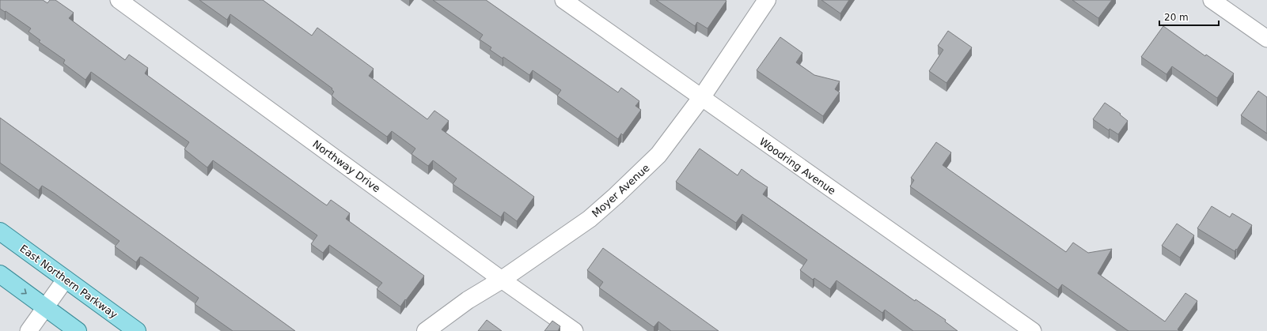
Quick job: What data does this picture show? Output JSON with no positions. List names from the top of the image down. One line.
{"streets":{"main road":["East Northern Parkway"],"street":["Northway Drive","Woodring Avenue","Moyer Avenue"]},"crossings":[["Northway Drive","Moyer Avenue"],["Woodring Avenue","Moyer Avenue"]],"scale_bar":"20 m"}
